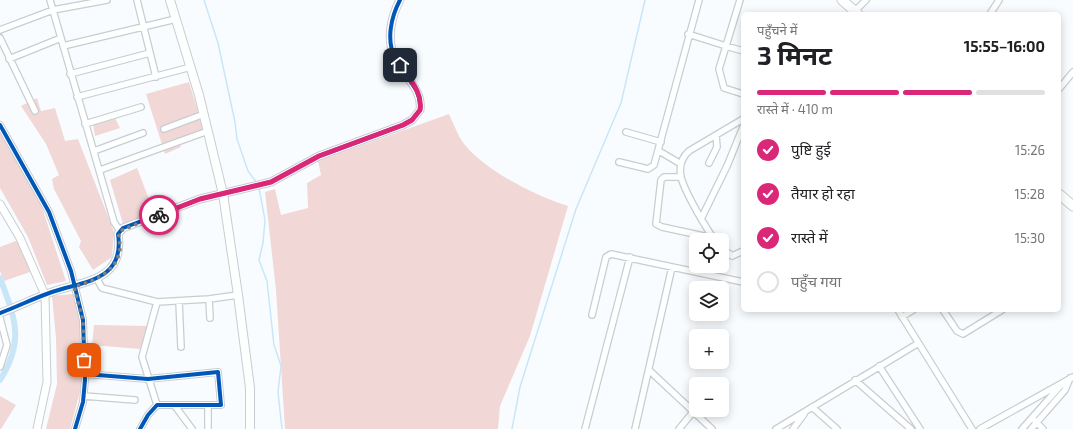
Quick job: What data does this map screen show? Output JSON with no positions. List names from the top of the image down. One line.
{"page":{"heading":["3 मिनट","पहुँचने में","15:55–16:00"],"bar":"रास्ते में · 410 m","list":[["पुष्टि हुई","15:26"],["तैयार हो रहा","15:28"],["रास्ते में","15:30"],"पहुँच गया"],"map_buttons":["+","−"]}}
